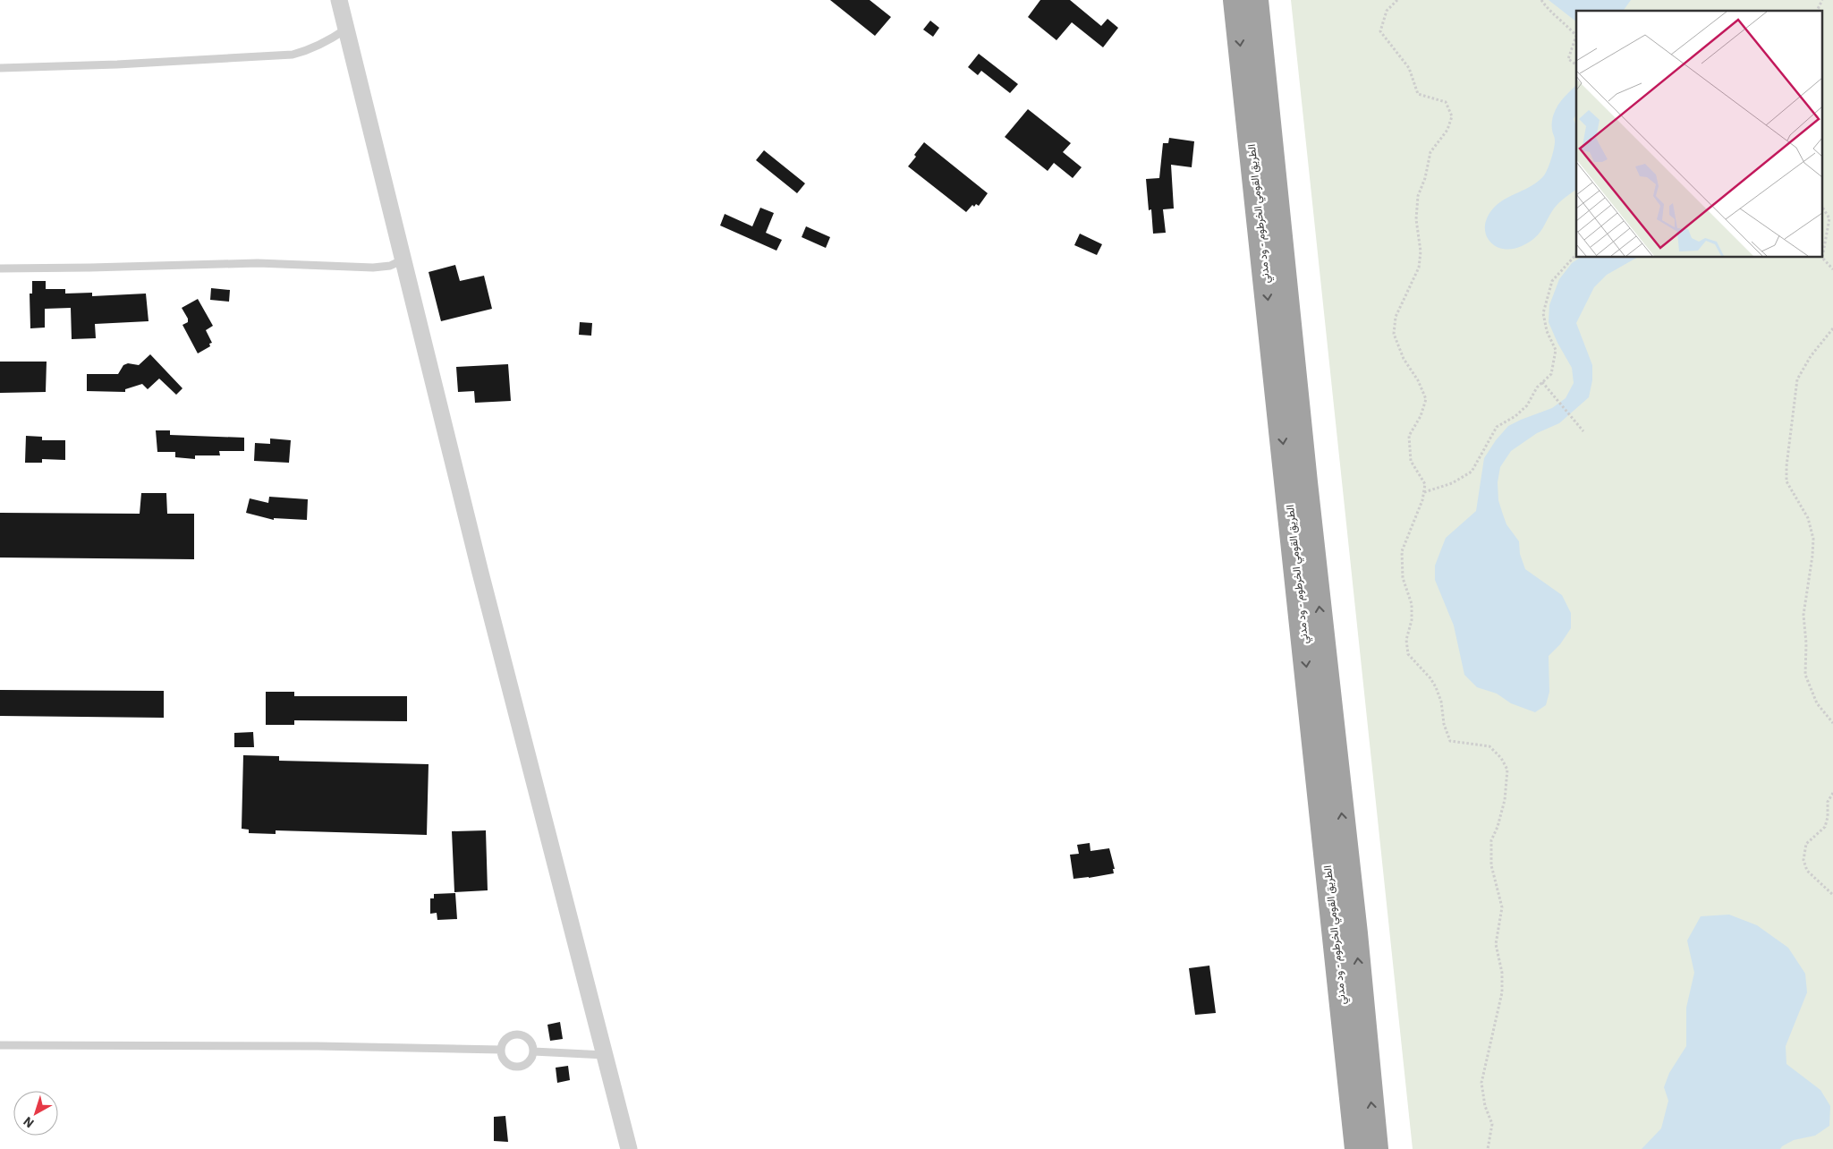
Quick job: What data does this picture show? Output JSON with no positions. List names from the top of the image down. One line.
{"streets":{"highway":["الطريق القومي الخرطوم - ود مدني"]},"north":"bottom left"}
